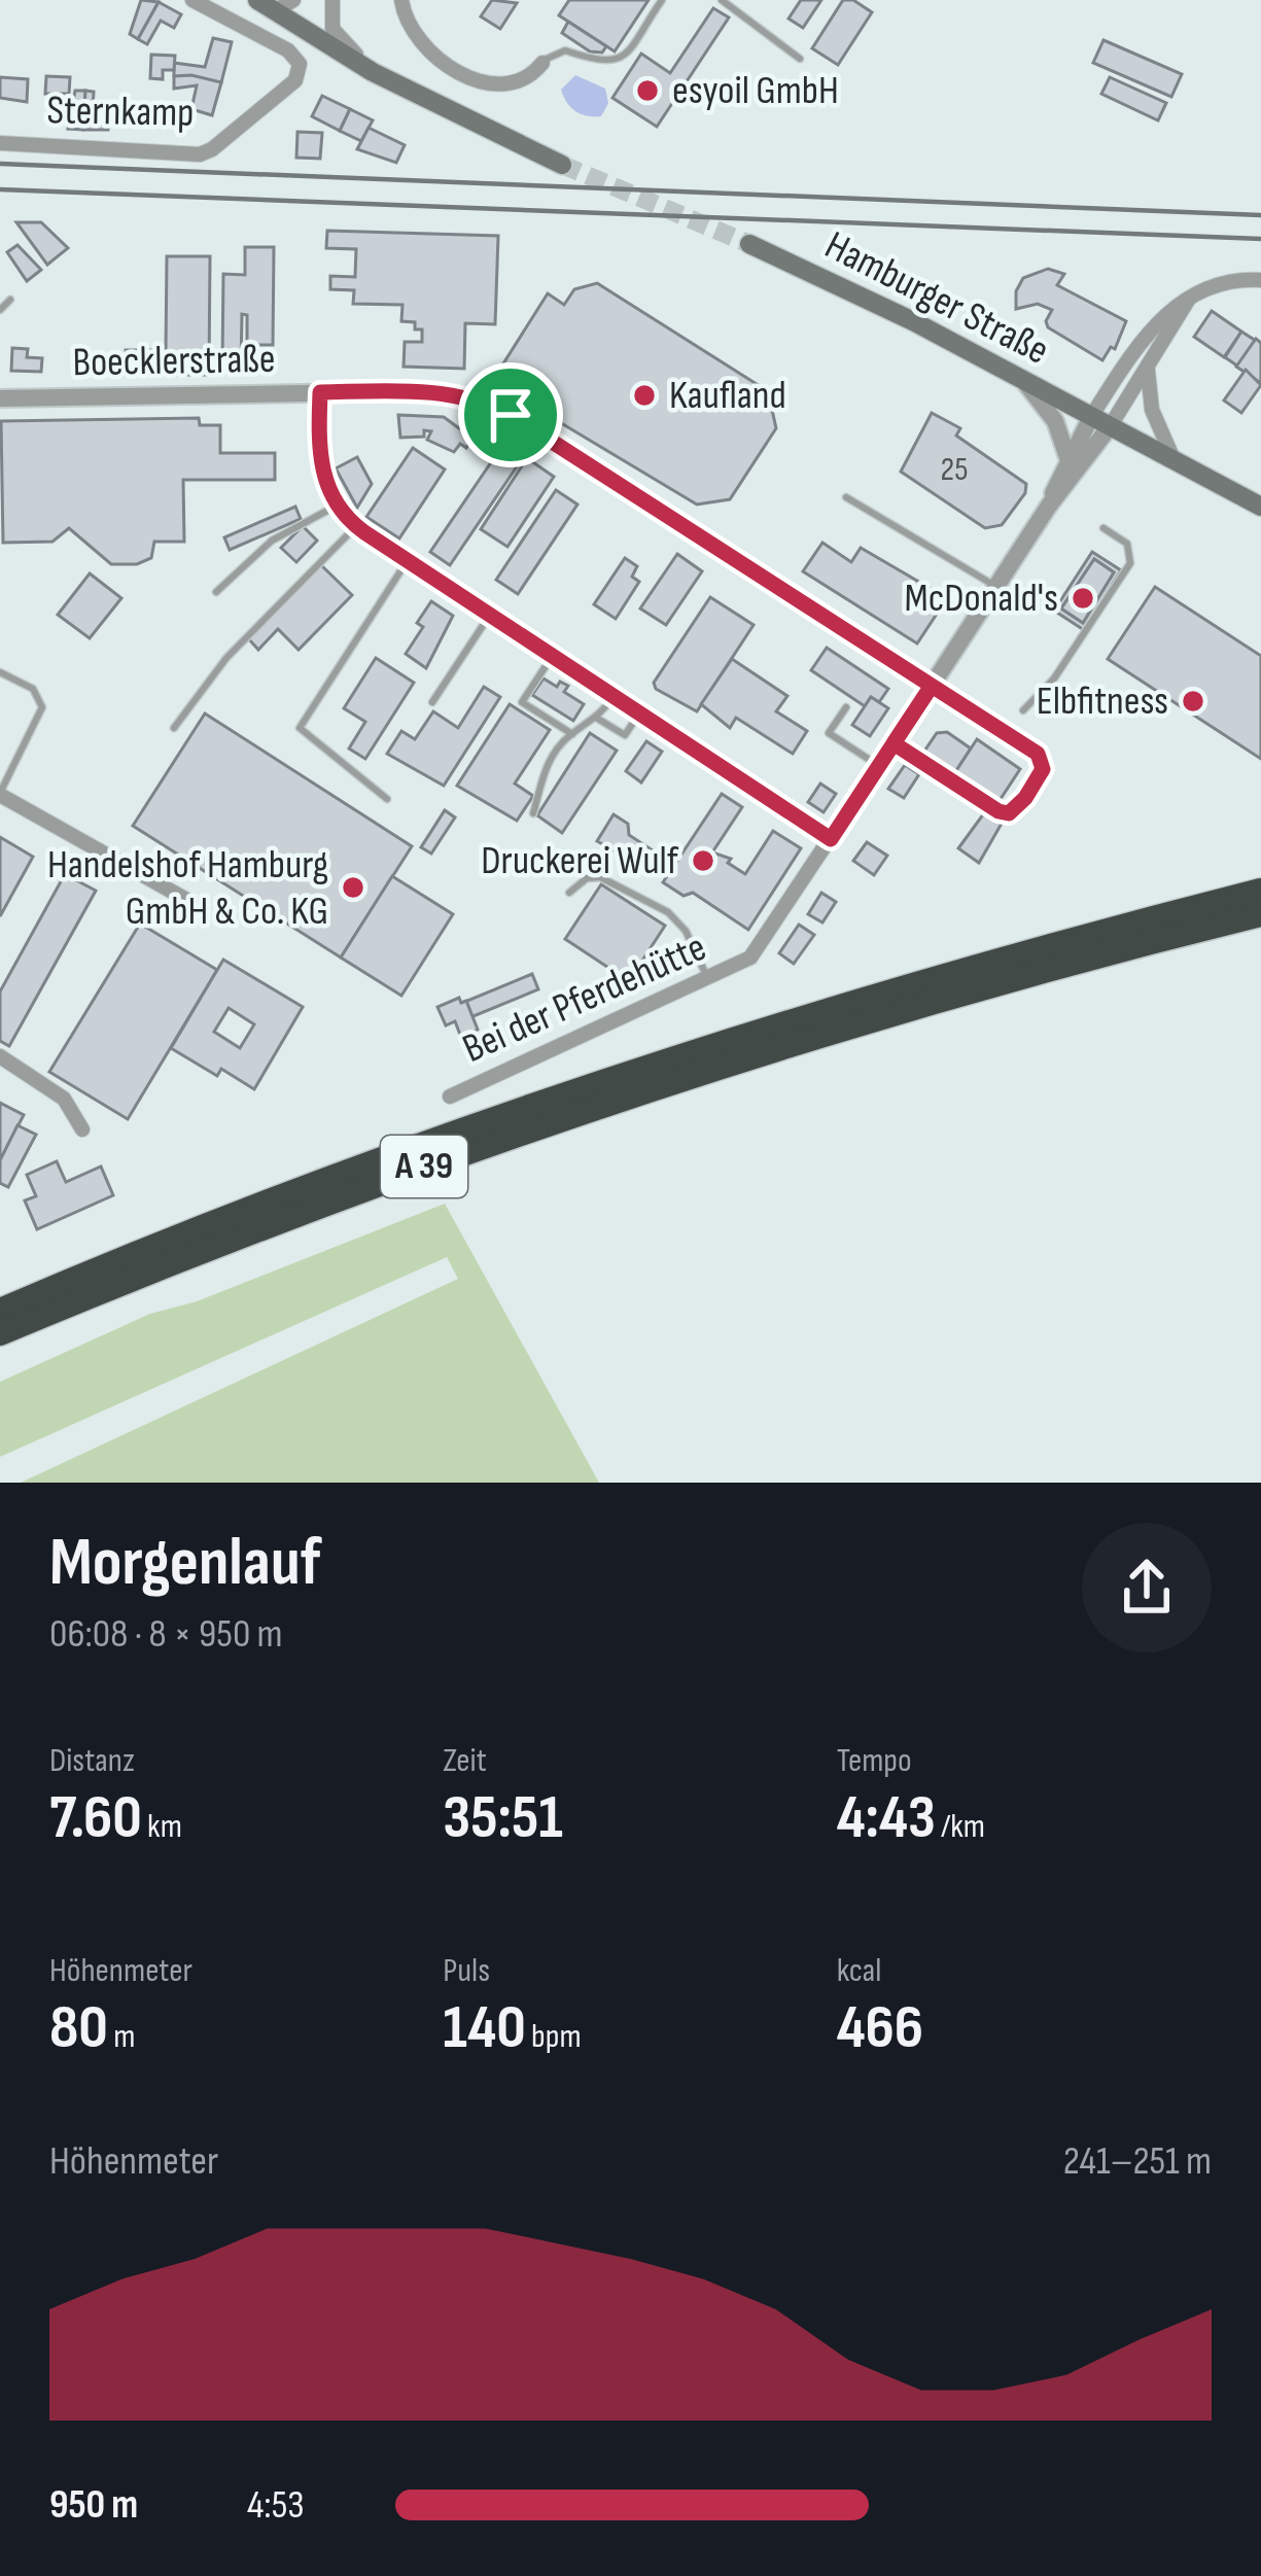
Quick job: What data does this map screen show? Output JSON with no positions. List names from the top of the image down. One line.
{"streets":{"highway":["A 39"],"main road":["Hamburger Straße"],"street":["Sternkamp","Boecklerstraße","Bei der Pferdehütte"]},"crossings":[["Hamburger Straße","Bei der Pferdehütte"],["Boecklerstraße","Bei der Pferdehütte"]],"places":["esyoil GmbH","Kaufland","McDonald's","Elbfitness","Druckerei Wulf","Handelshof Hamburg GmbH & Co. KG"],"house_numbers":["25"],"page":{"heading":["Morgenlauf","06:08 · 8 × 950 m"],"stats":[["Distanz","7.60 km"],["Zeit","35:51"],["Tempo","4:43 /km"],["Höhenmeter","80 m"],["Puls","140 bpm"],["kcal","466"]],"chart":["Höhenmeter","241–251 m"],"list":[{"name":"950 m","note":"4:53"}]}}
